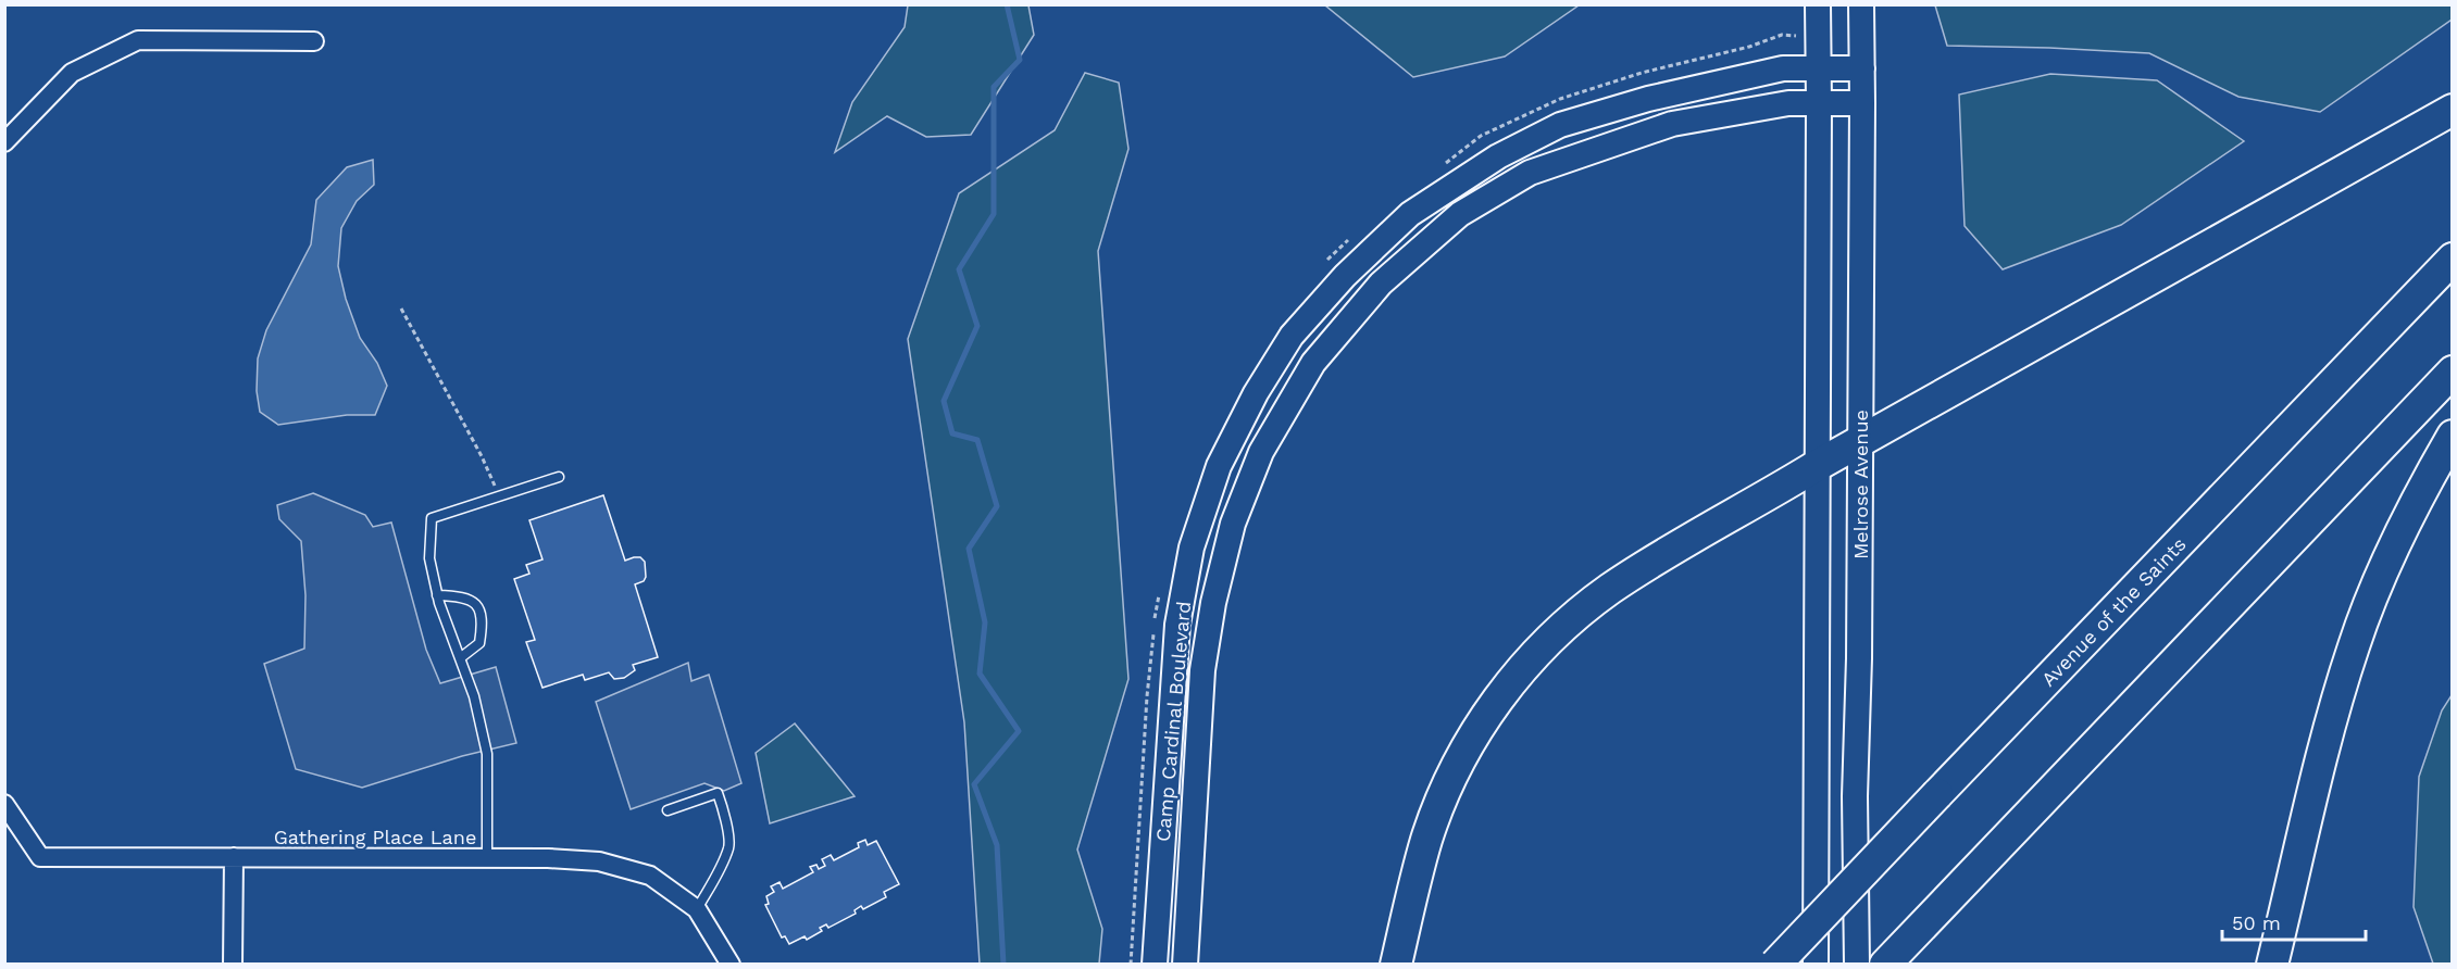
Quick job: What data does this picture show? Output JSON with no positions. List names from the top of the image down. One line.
{"streets":{"highway":["Avenue of the Saints"],"street":["Melrose Avenue","Camp Cardinal Boulevard","Gathering Place Lane"]},"crossings":[["Melrose Avenue","Camp Cardinal Boulevard"]],"scale_bar":"50 m"}
